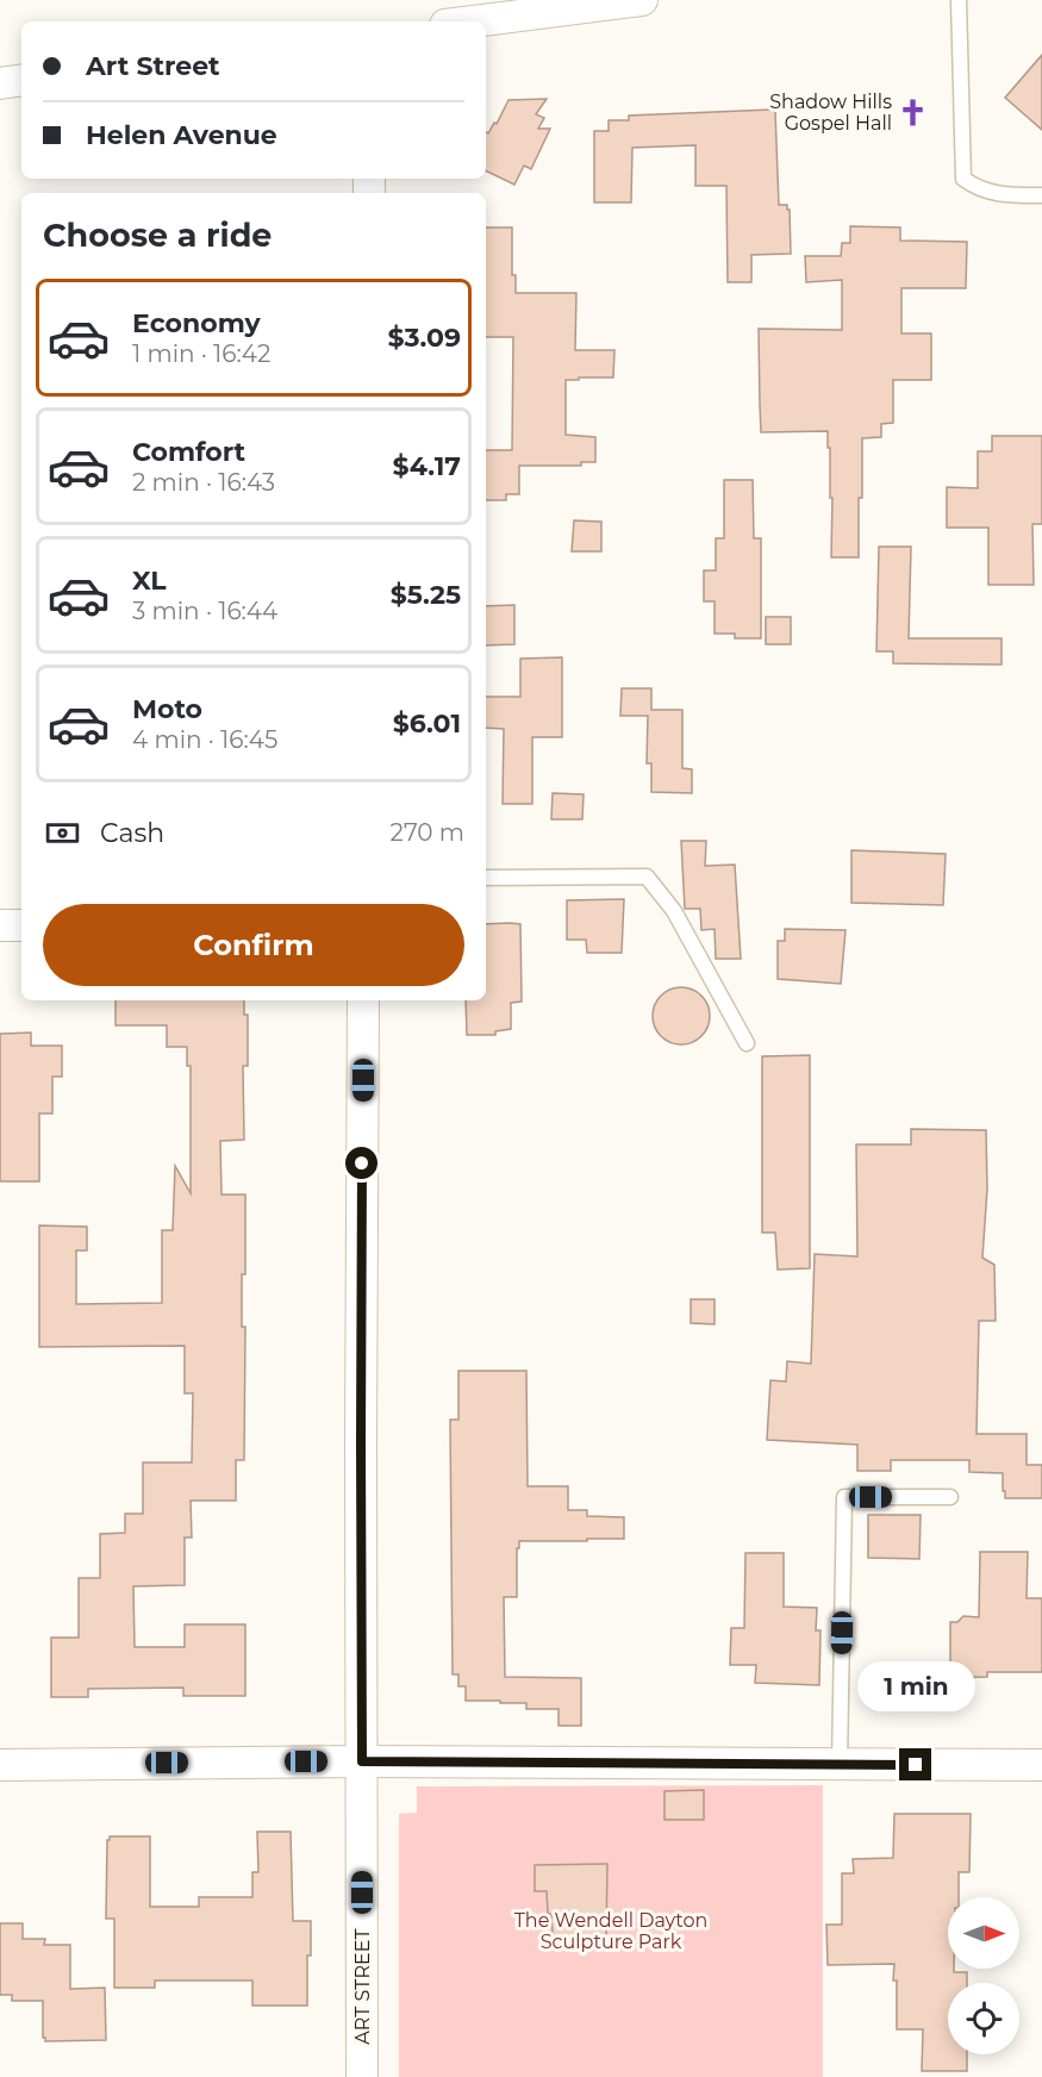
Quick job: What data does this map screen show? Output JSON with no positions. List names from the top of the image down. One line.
{"streets":{"street":["ART STREET"]},"parks":["The Wendell Dayton Sculpture Park"],"places":{"church":["Shadow Hills Gospel Hall"]},"north":"right","page":{"banner":["Art Street","Helen Avenue"],"heading":"Choose a ride","list":[{"name":"Economy","note":"1 min · 16:42","value":"$3.09"},{"name":"Comfort","note":"2 min · 16:43","value":"$4.17"},{"name":"XL","note":"3 min · 16:44","value":"$5.25"},{"name":"Moto","note":"4 min · 16:45","value":"$6.01"}],"pay":["Cash","270 m"],"buttons":"Confirm","bubble":"1 min"}}
